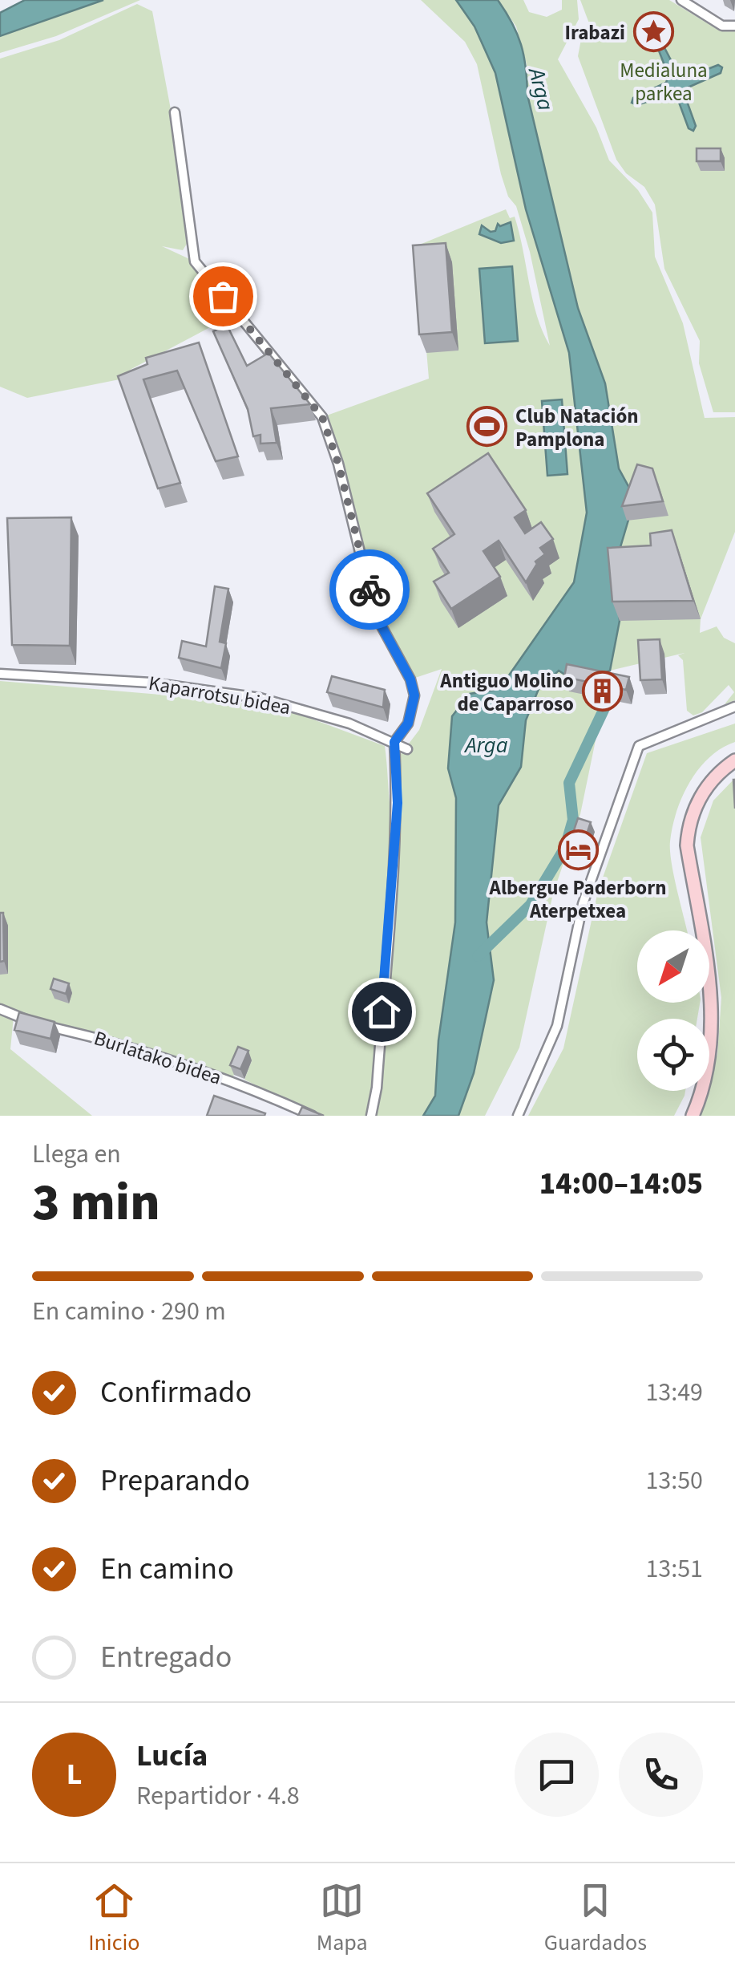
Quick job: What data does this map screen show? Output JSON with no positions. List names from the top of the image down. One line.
{"streets":{"street":["Kaparrotsu bidea","Burlatako bidea"]},"water":["Arga"],"parks":["Medialuna parkea"],"places":{"place":["Irabazi"],"sports":["Club Natación Pamplona"],"building":["Antiguo Molino de Caparroso"],"hotel":["Albergue Paderborn Aterpetxea"]},"north":"bottom left","page":{"heading":["3 min","Llega en","14:00–14:05"],"panel":["Lucía","Repartidor · 4.8"],"bar":"En camino · 290 m","list":[["Confirmado","13:49"],["Preparando","13:50"],["En camino","13:51"],"Entregado"],"round":"L","tabs":["Inicio","Mapa","Guardados"]}}
